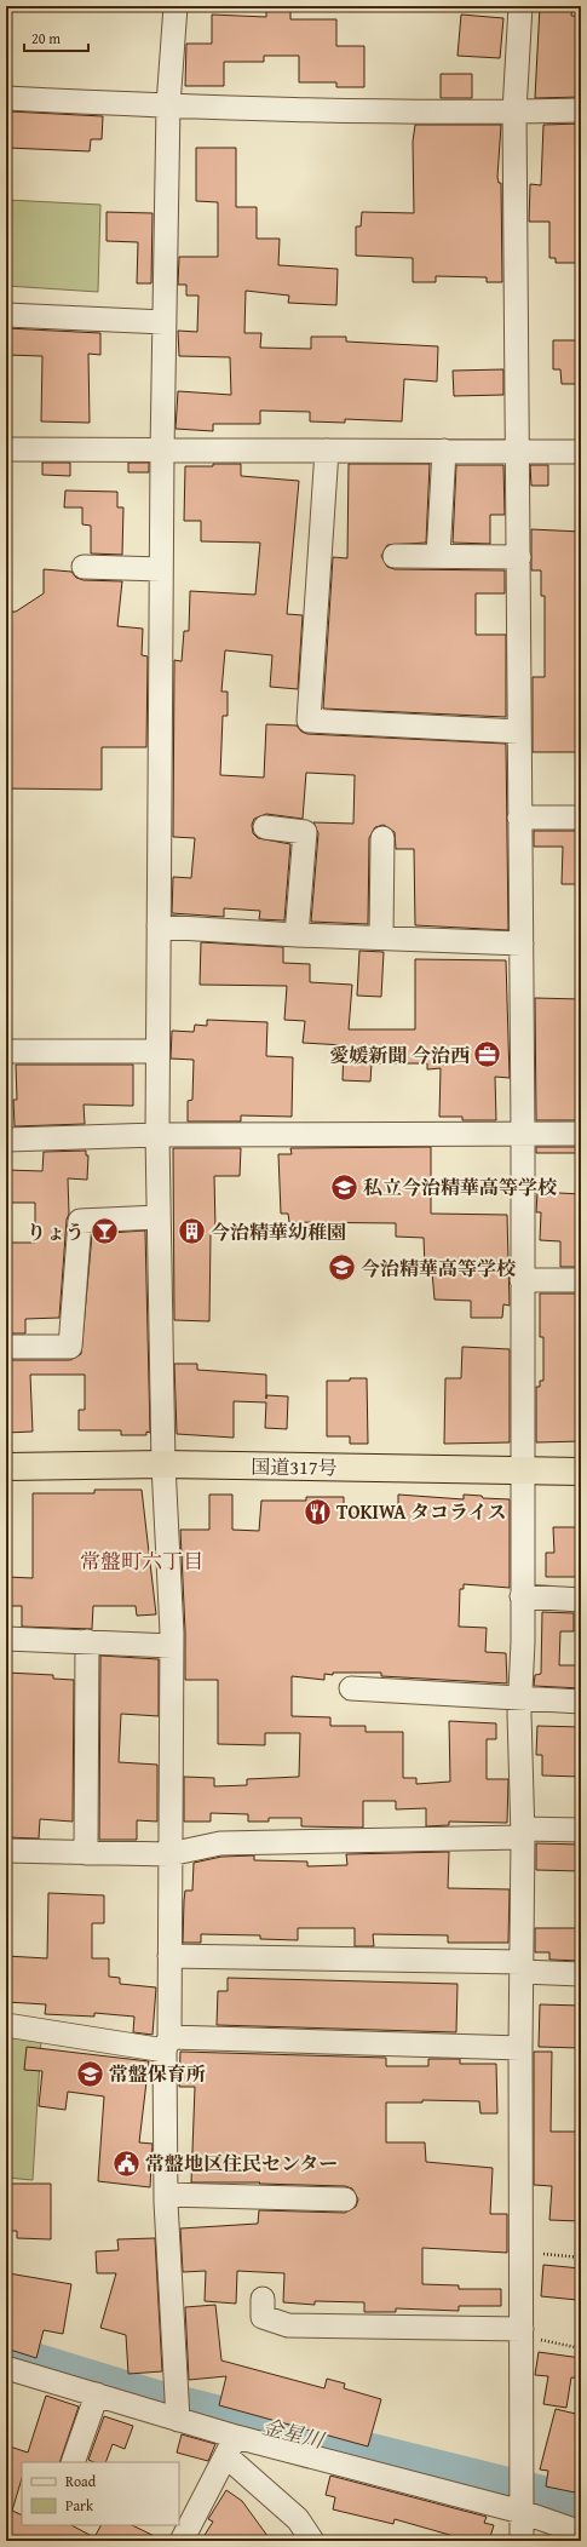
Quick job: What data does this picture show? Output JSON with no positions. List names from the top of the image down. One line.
{"streets":{"highway":["国道317号"]},"districts":["常盤町六丁目"],"water":["金星川"],"places":{"office":["愛媛新聞 今治西"],"school or university":["私立今治精華高等学校","今治精華高等学校","常盤保育所"],"bar":["りょう"],"building":["今治精華幼稚園"],"restaurant":["TOKIWA タコライス"],"public building":["常盤地区住民センター"]},"legend":["Road","Park"],"scale_bar":"20 m"}
